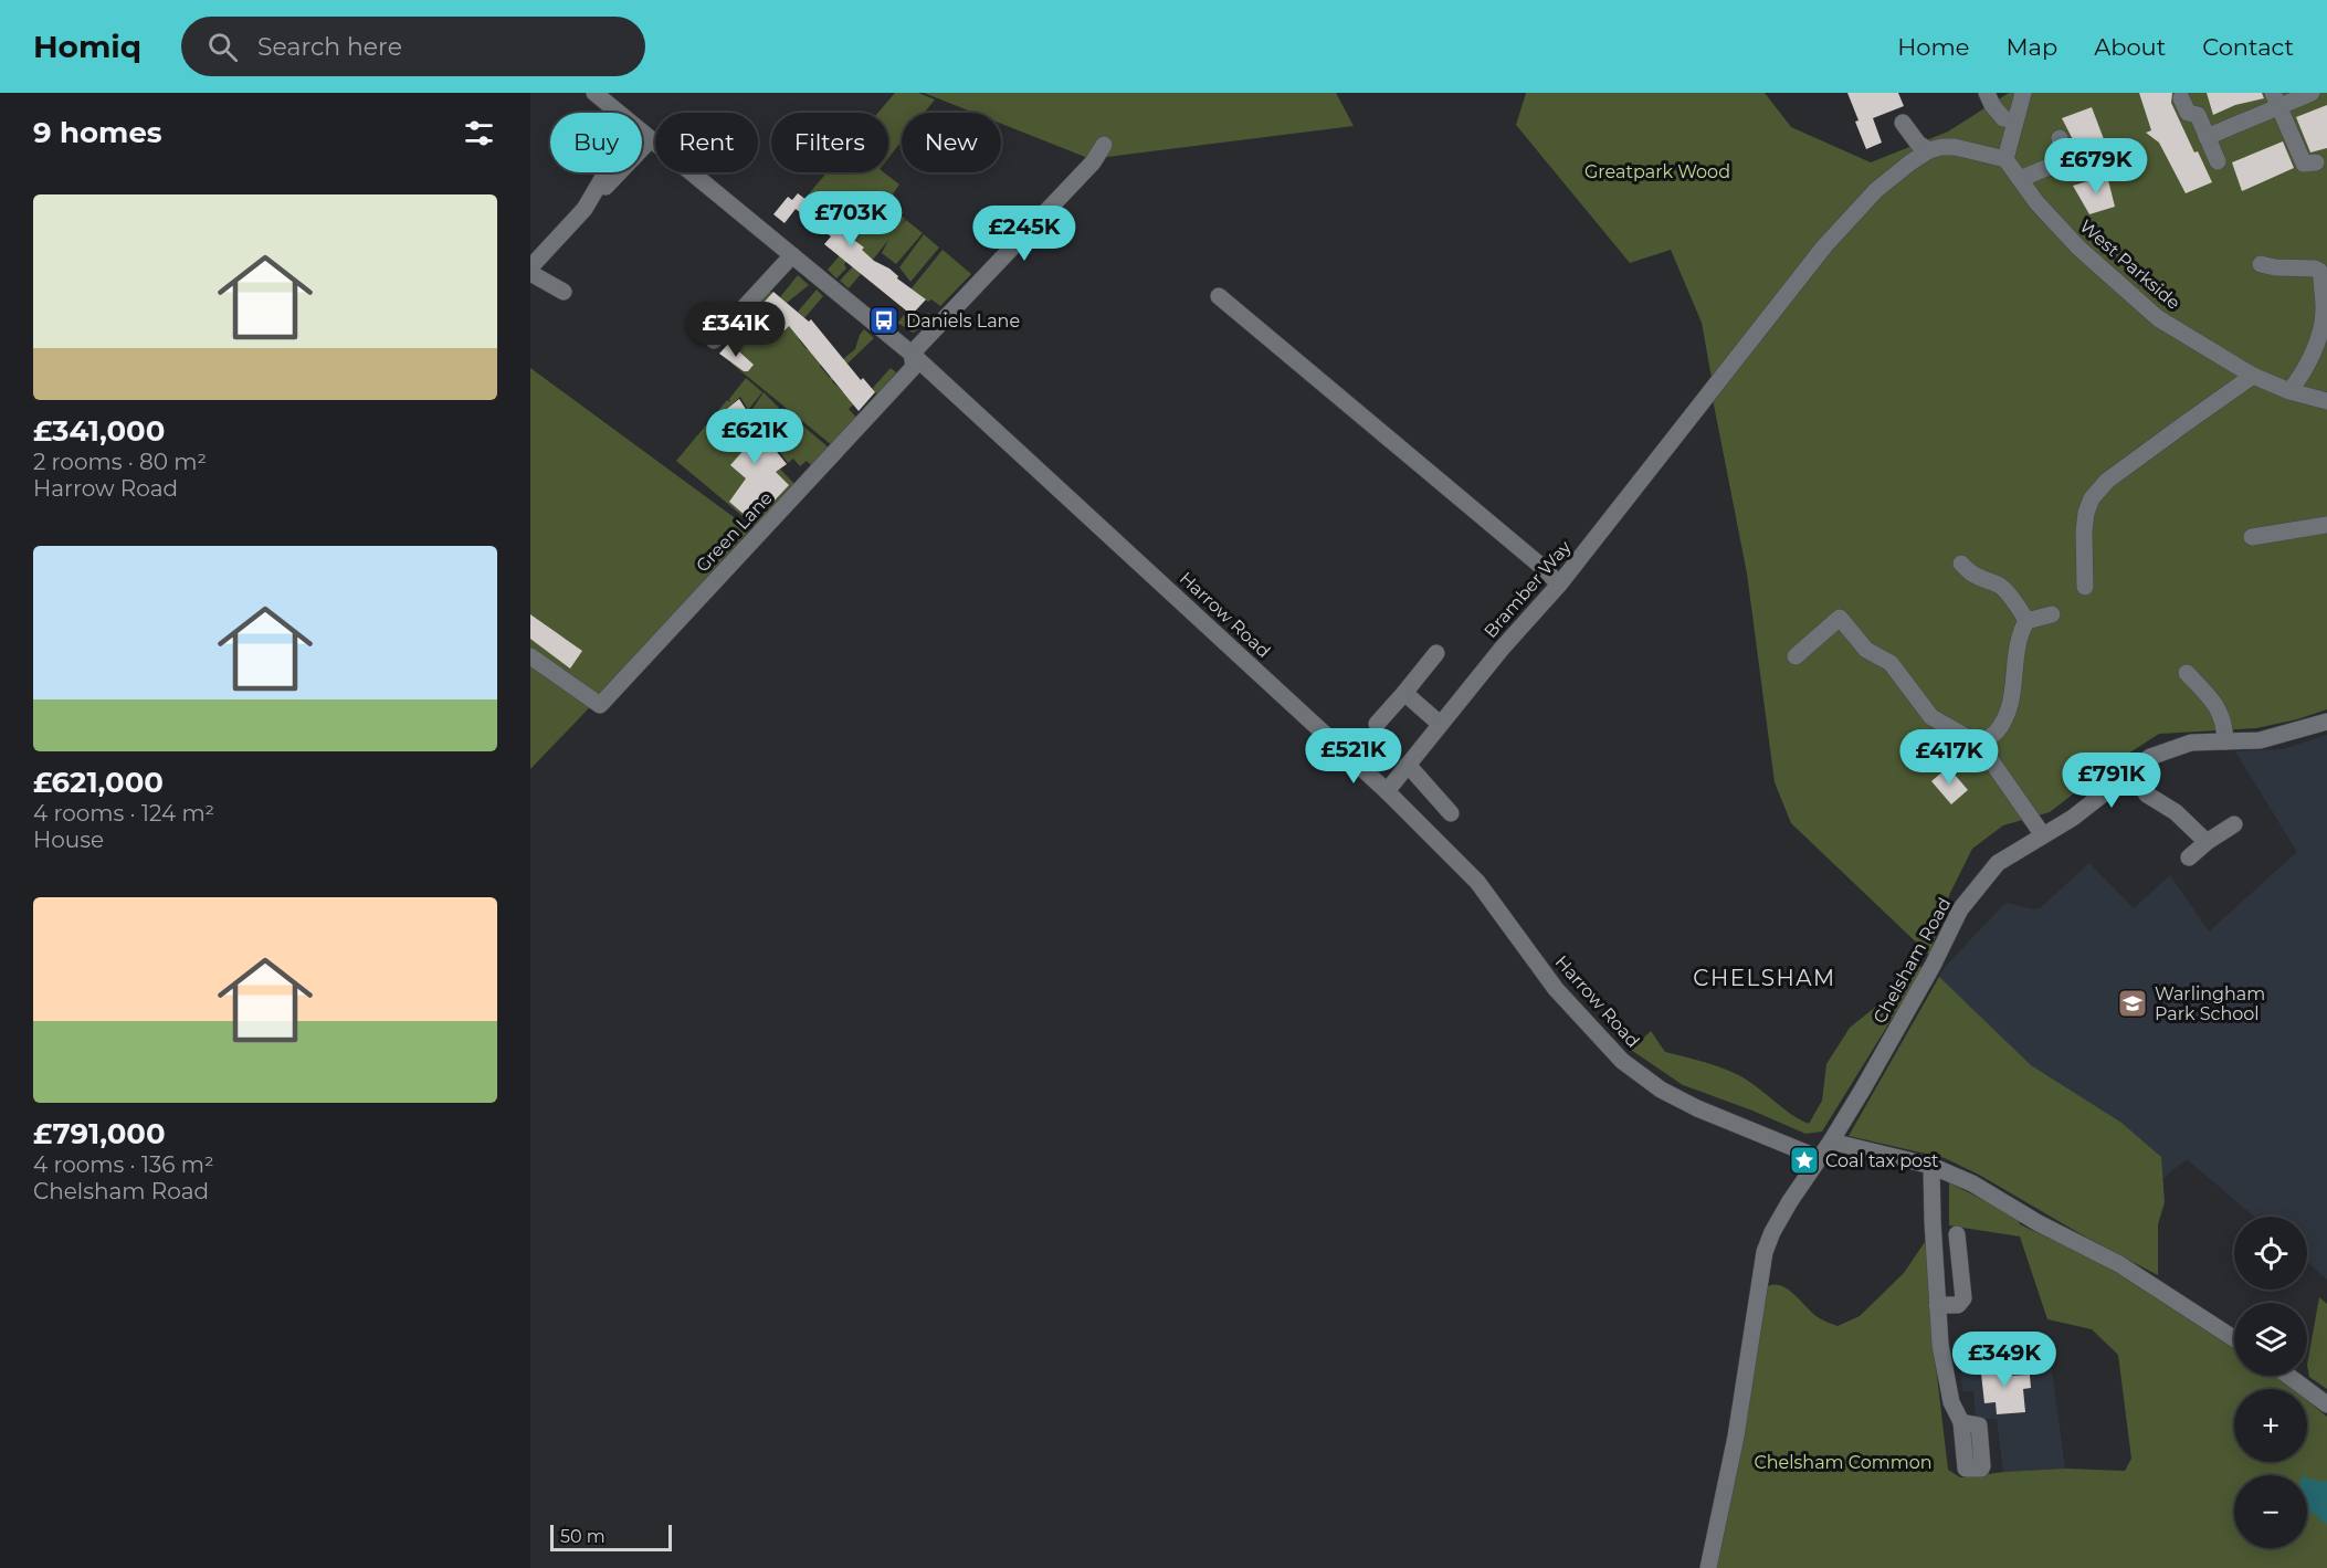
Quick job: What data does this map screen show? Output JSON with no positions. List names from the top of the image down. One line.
{"streets":{"street":["West Parkside","Green Lane","Bramber Way","Harrow Road","Chelsham Road"]},"crossings":[["Green Lane","Harrow Road"],["Bramber Way","Harrow Road"]],"districts":["CHELSHAM"],"parks":["Greatpark Wood","Chelsham Common"],"places":{"bus stop":["Daniels Lane"],"school or university":["Warlingham Park School"],"place":["Coal tax post"]},"scale_bar":"50 m","page":{"header":"Homiq","search":"Search here","nav":["Home","Map","About","Contact"],"heading":"9 homes","chip":["Buy","Rent","Filters","New"],"price":["£679K","£703K","£245K","£341K","£621K","£521K","£417K","£791K","£349K"],"list":[{"name":"£341,000","note":"2 rooms · 80 m² · Harrow Road"},{"name":"£621,000","note":"4 rooms · 124 m² · House"},{"name":"£791,000","note":"4 rooms · 136 m² · Chelsham Road"}],"map_buttons":["+","−"],"scale":"50 m"}}
